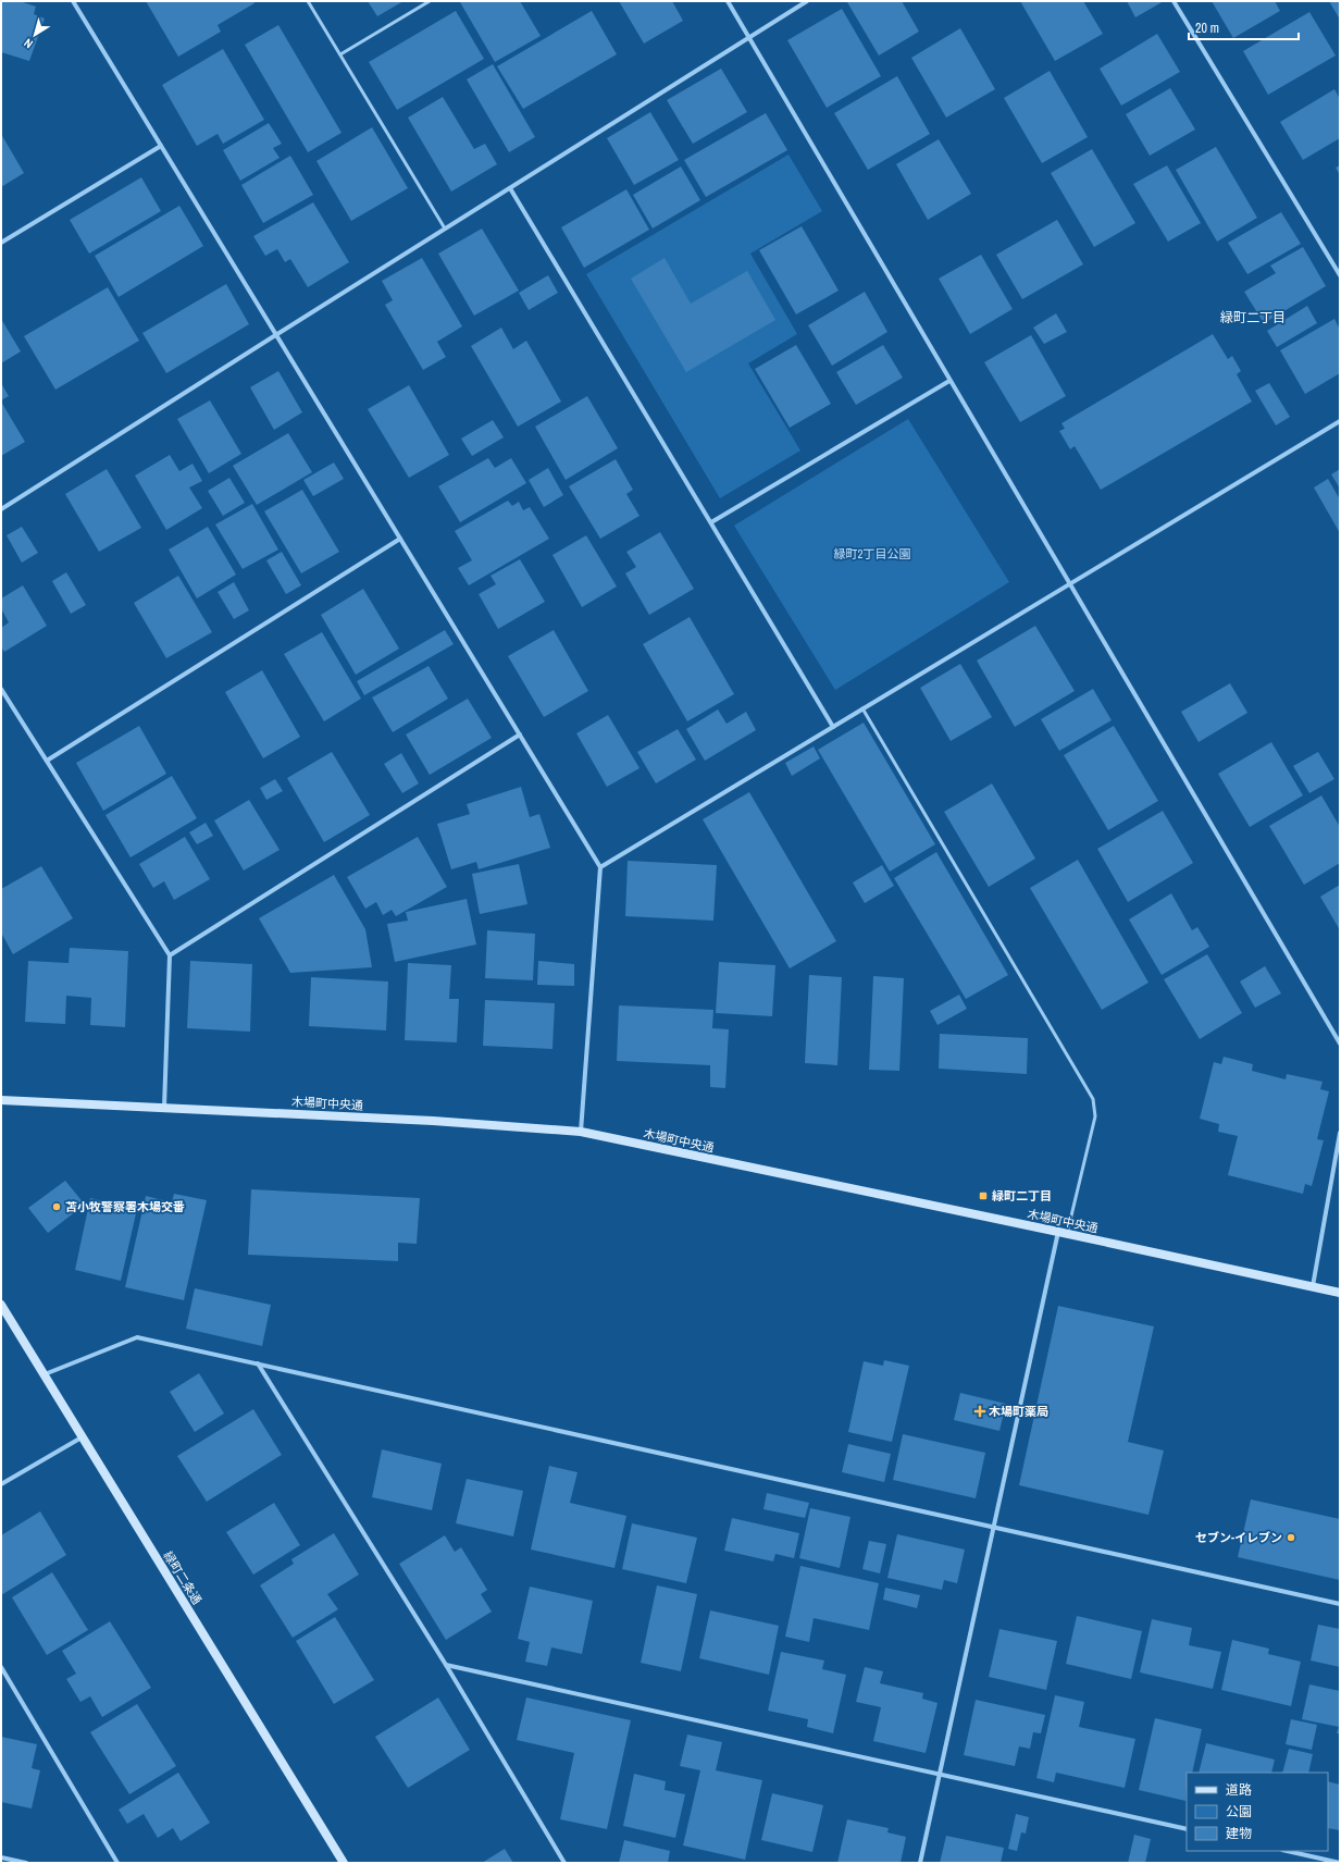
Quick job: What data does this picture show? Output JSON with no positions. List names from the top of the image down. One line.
{"streets":{"street":["木場町中央通","緑町二条通"]},"districts":["緑町二丁目"],"parks":["緑町2丁目公園"],"places":{"transit":["緑町二丁目"],"other":["苫小牧警察署木場交番","セブン-イレブン"],"health":["木場町薬局"]},"legend":["道路","公園","建物"],"scale_bar":"20 m","north":"bottom left"}
